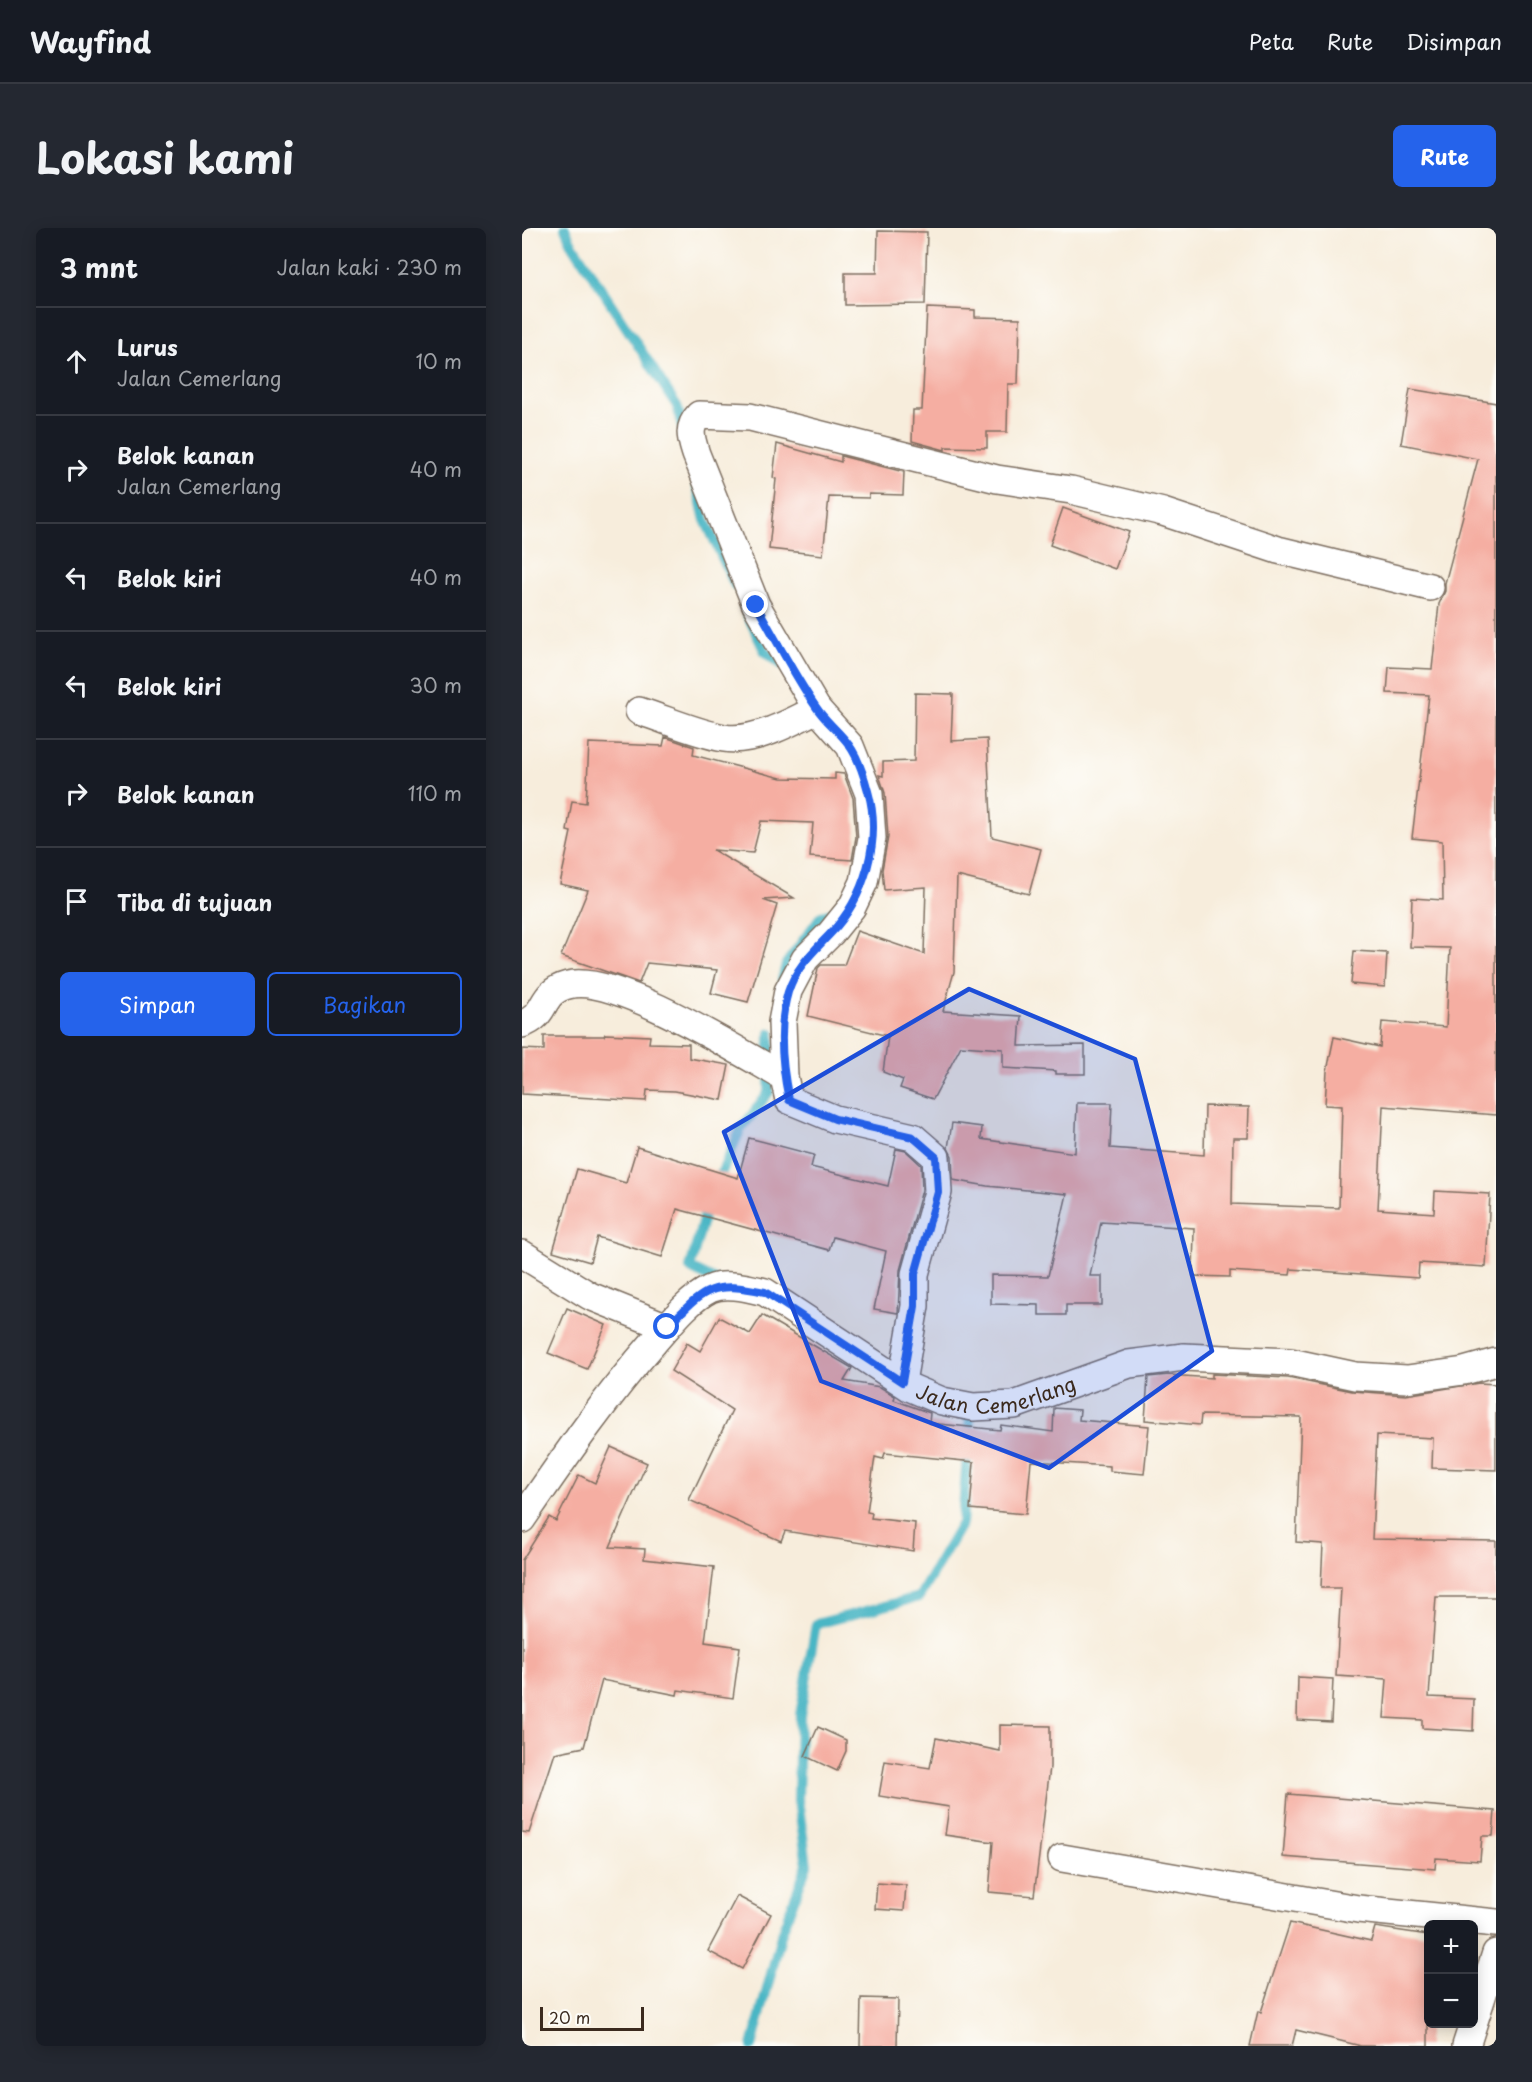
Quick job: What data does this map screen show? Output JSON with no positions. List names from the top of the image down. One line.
{"streets":{"street":["Jalan Cemerlang"]},"scale_bar":"20 m","page":{"header":"Wayfind","nav":["Peta","Rute","Disimpan"],"title":"Lokasi kami","buttons":["Rute",["Simpan","Bagikan"]],"heading":["3 mnt","Jalan kaki · 230 m"],"list":[["Lurus","Jalan Cemerlang","10 m"],["Belok kanan","Jalan Cemerlang","40 m"],["Belok kiri","40 m"],["Belok kiri","30 m"],["Belok kanan","110 m"],"Tiba di tujuan"],"map_buttons":["+","−"],"scale":"20 m"}}
